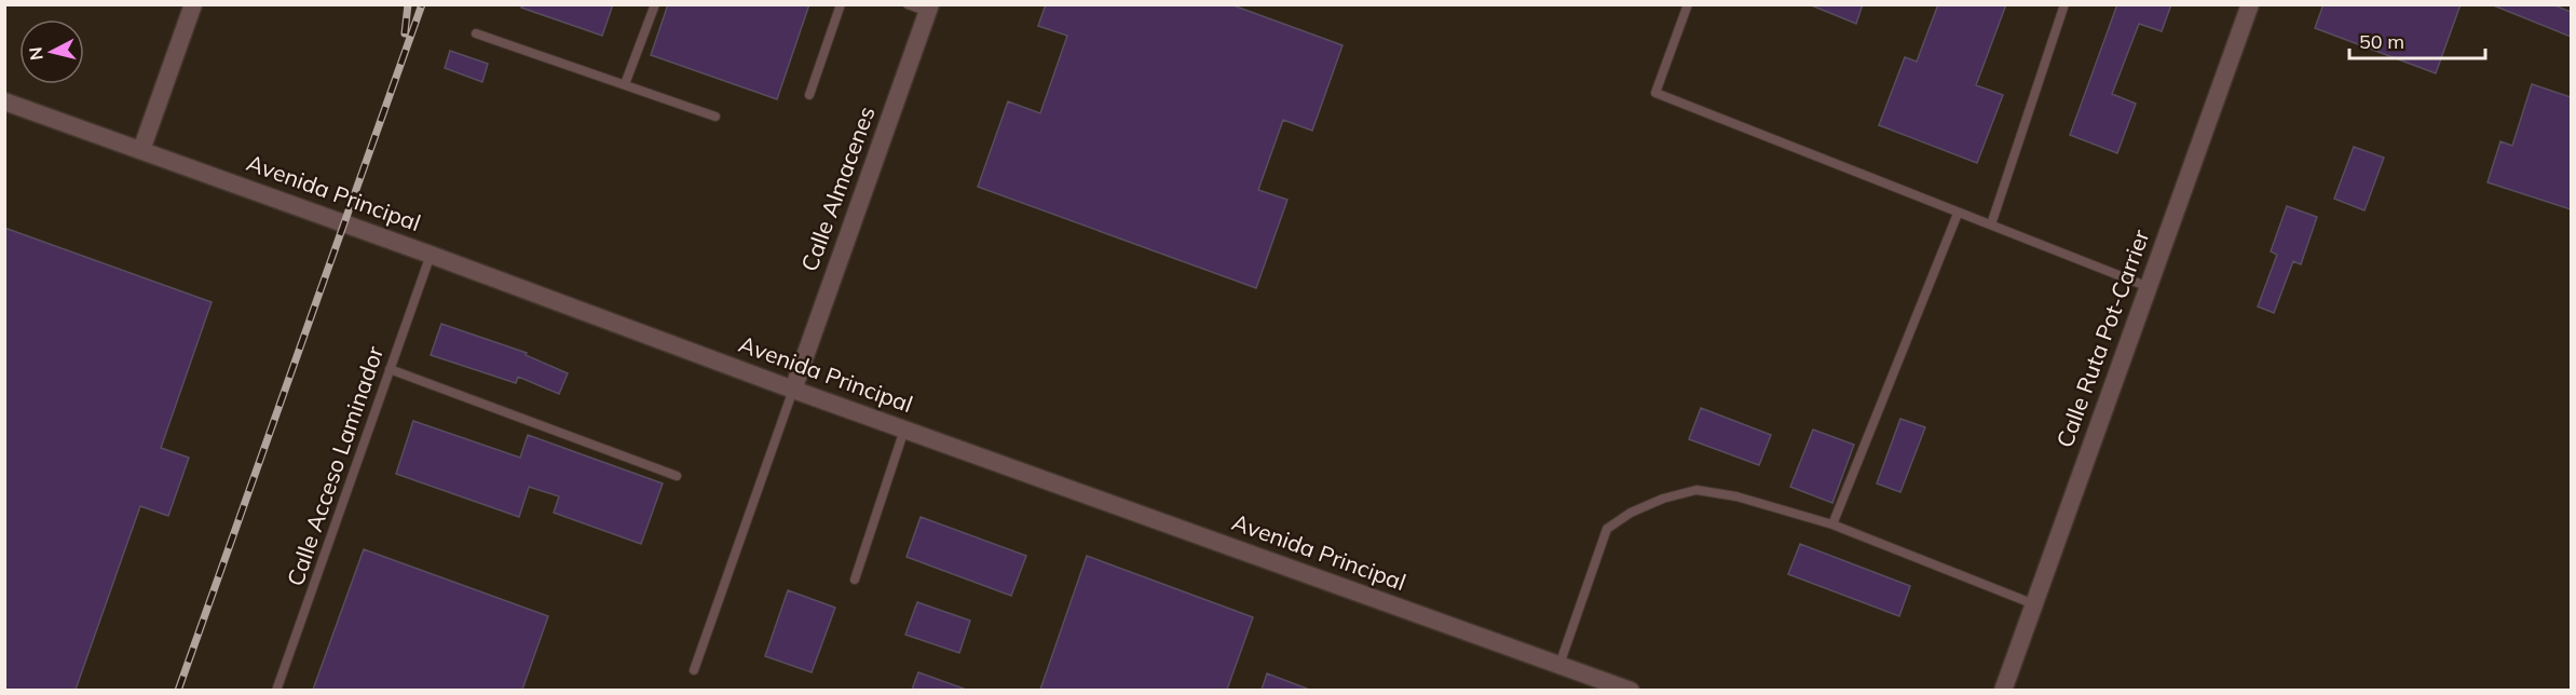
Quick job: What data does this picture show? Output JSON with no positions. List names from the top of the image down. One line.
{"streets":{"street":["Calle Almacenes","Avenida Principal","Calle Ruta Pot-Carrier"],"lane":["Calle Acceso Laminador"]},"crossings":[["Calle Almacenes","Avenida Principal"],["Avenida Principal","Calle Acceso Laminador"]],"scale_bar":"50 m","north":"left"}
